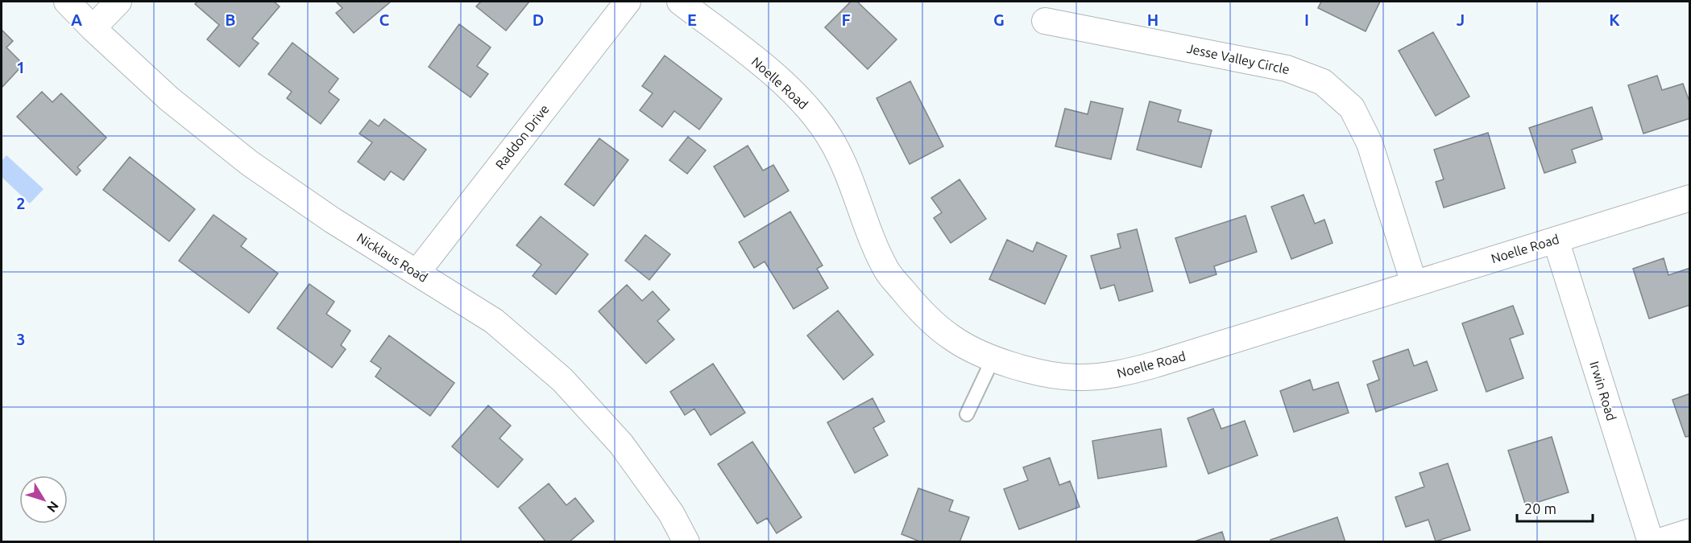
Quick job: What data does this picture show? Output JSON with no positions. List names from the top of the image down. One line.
{"streets":{"street":["Jesse Valley Circle","Noelle Road","Raddon Drive","Nicklaus Road","Irwin Road"]},"crossings":[["Jesse Valley Circle","Noelle Road"],["Noelle Road","Irwin Road"],["Raddon Drive","Nicklaus Road"]],"scale_bar":"20 m","north":"bottom right","grid":{"columns":["A","B","C","D","E","F","G","H","I","J","K"],"rows":["1","2","3"]}}
